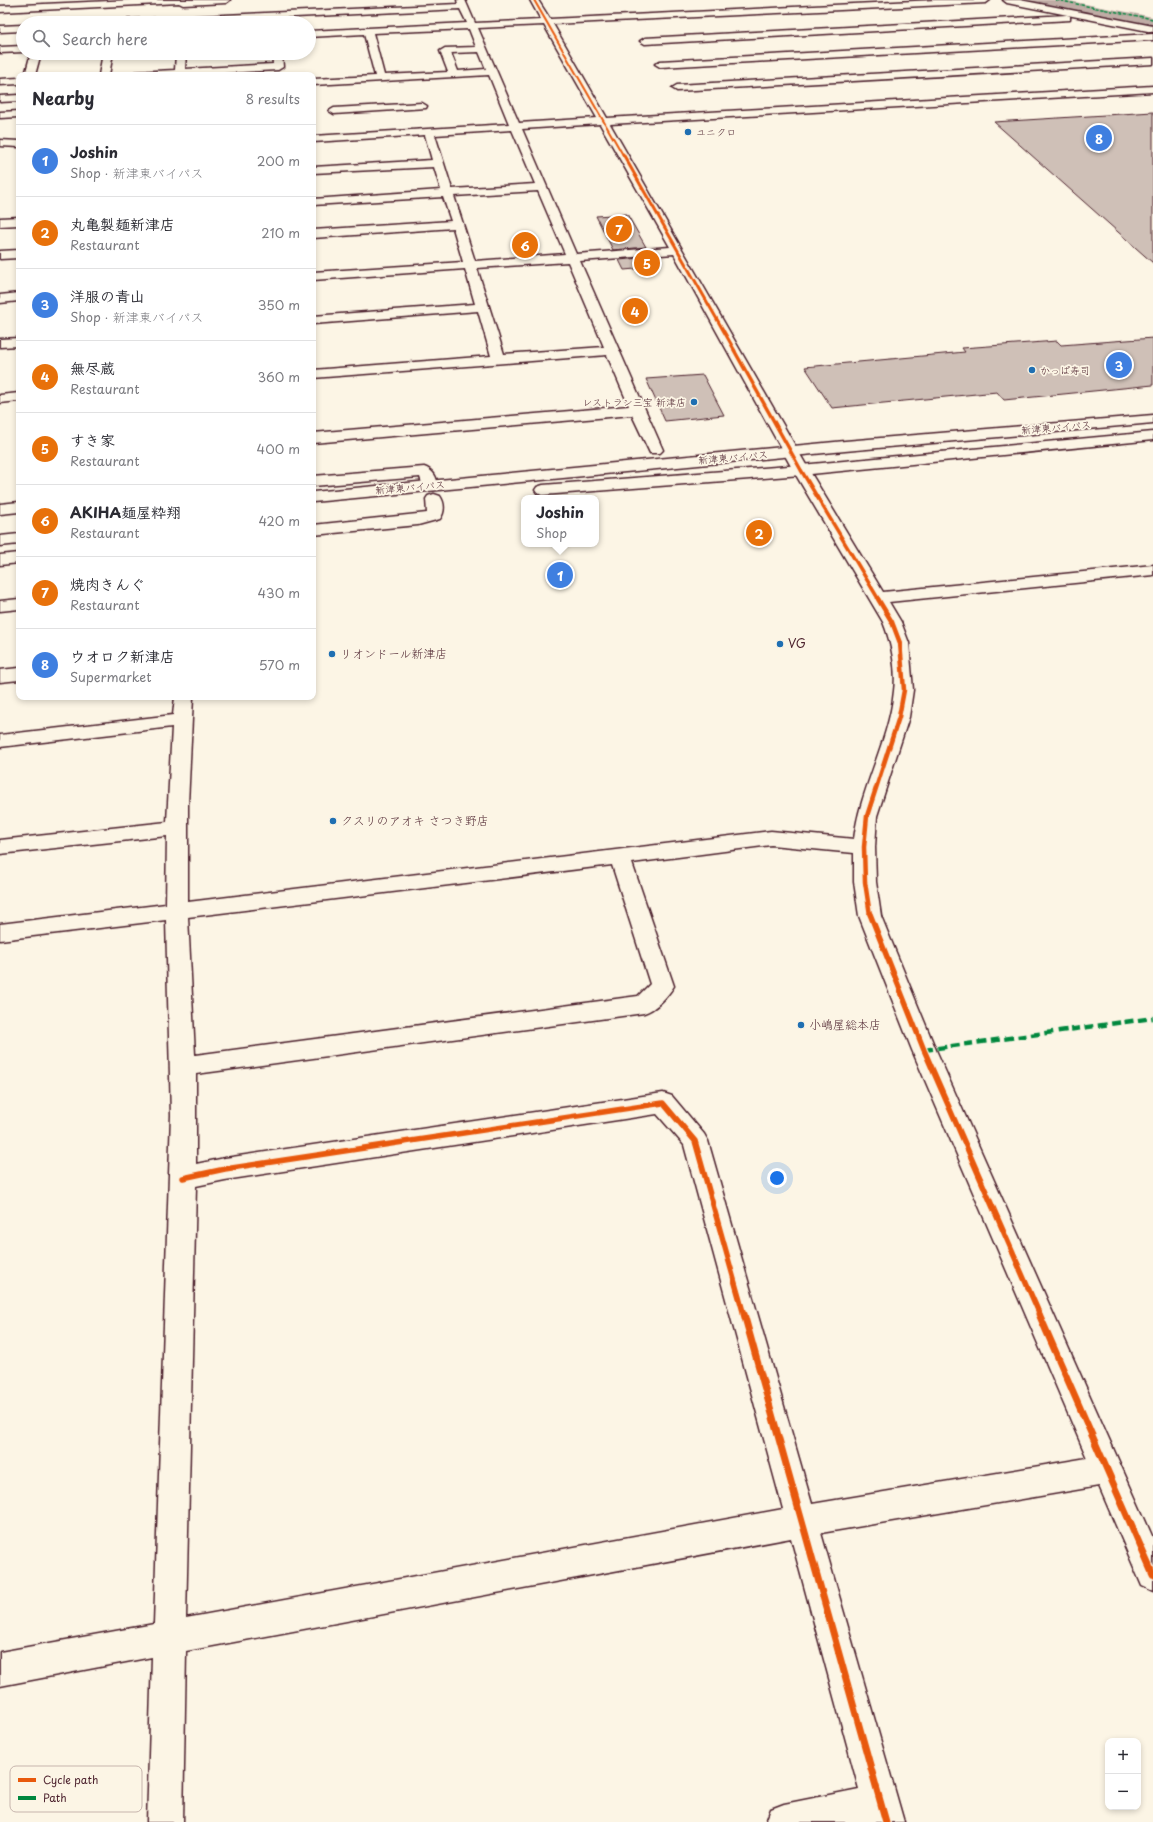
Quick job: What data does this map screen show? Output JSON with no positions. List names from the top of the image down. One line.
{"streets":{"main road":["新津東バイパス"]},"places":["ユニクロ","かっぱ寿司","レストラン三宝 新津店","VG","リオンドール新津店","クスリのアオキ さつき野店","小嶋屋総本店"],"legend":["Cycle path","Path"],"page":{"search":"Search here","heading":["Nearby","8 results"],"pins":["8","7","6","5","4","3","2","1"],"list":[{"mark":"1","name":"Joshin","note":"Shop · 新津東バイパス","value":"200 m"},{"mark":"2","name":"丸亀製麺新津店","note":"Restaurant","value":"210 m"},{"mark":"3","name":"洋服の青山","note":"Shop · 新津東バイパス","value":"350 m"},{"mark":"4","name":"無尽蔵","note":"Restaurant","value":"360 m"},{"mark":"5","name":"すき家","note":"Restaurant","value":"400 m"},{"mark":"6","name":"AKIHA麺屋粋翔","note":"Restaurant","value":"420 m"},{"mark":"7","name":"焼肉きんぐ","note":"Restaurant","value":"430 m"},{"mark":"8","name":"ウオロク新津店","note":"Supermarket","value":"570 m"}],"popup":["Joshin","Shop"],"map_buttons":["+","−"]}}
